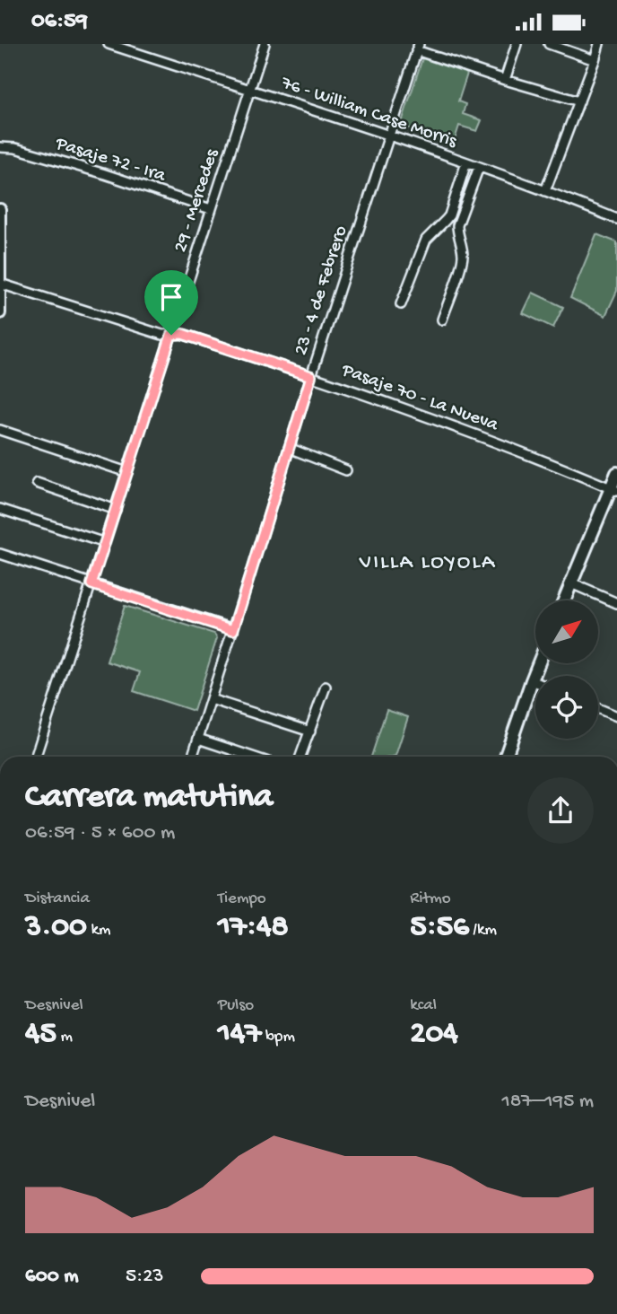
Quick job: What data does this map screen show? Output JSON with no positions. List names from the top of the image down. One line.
{"streets":{"street":["76 - William Case Morris","Pasaje 72 - Ira","29 - Mercedes","23 - 4 de Febrero","Pasaje 70 - La Nueva"]},"crossings":[["76 - William Case Morris","29 - Mercedes"],["76 - William Case Morris","23 - 4 de Febrero"],["Pasaje 72 - Ira","29 - Mercedes"],["29 - Mercedes","Pasaje 70 - La Nueva"],["23 - 4 de Febrero","Pasaje 70 - La Nueva"]],"districts":["VILLA LOYOLA"],"north":"top right","page":{"status":"06:59","heading":["Carrera matutina","06:59 · 5 × 600 m"],"stats":[["Distancia","3.00 km"],["Tiempo","17:48"],["Ritmo","5:56 /km"],["Desnivel","45 m"],["Pulso","147 bpm"],["kcal","204"]],"chart":["Desnivel","187–195 m"],"list":[{"name":"600 m","note":"5:23"}]}}
